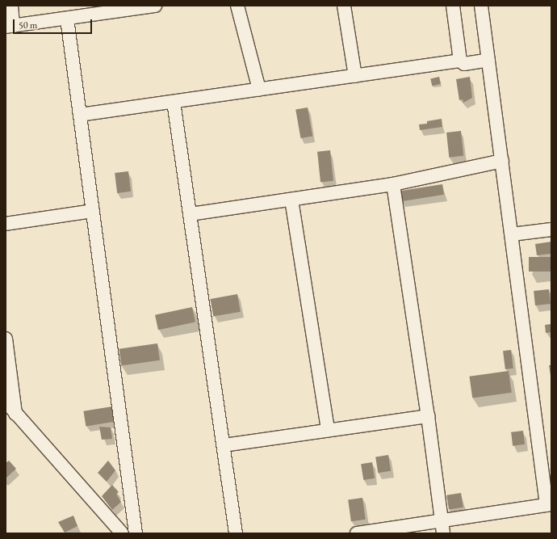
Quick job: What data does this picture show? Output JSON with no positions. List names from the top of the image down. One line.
{"scale_bar":"50 m"}
